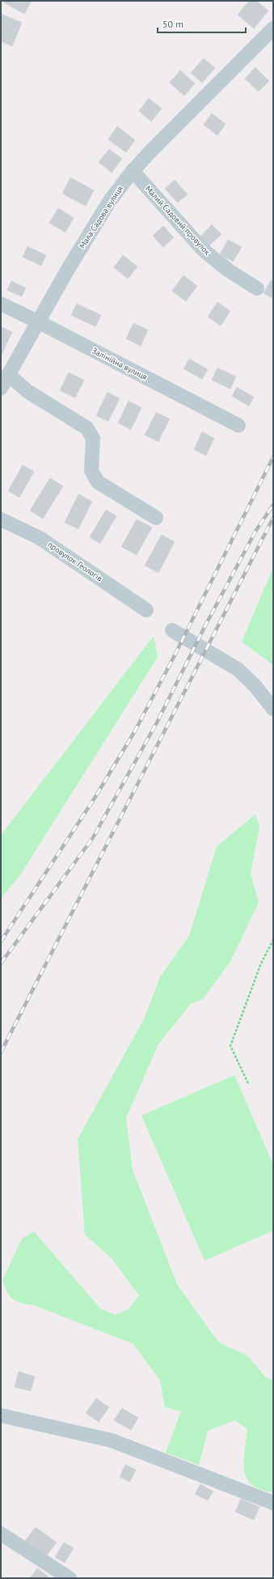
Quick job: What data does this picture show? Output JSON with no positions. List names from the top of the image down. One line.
{"streets":{"street":["Мала Садова вулиця","Малий Садовий провулок","Залінійна вулиця","провулок Геологів"]},"crossings":[["Мала Садова вулиця","Малий Садовий провулок"],["Мала Садова вулиця","Залінійна вулиця"]],"scale_bar":"50 m"}
